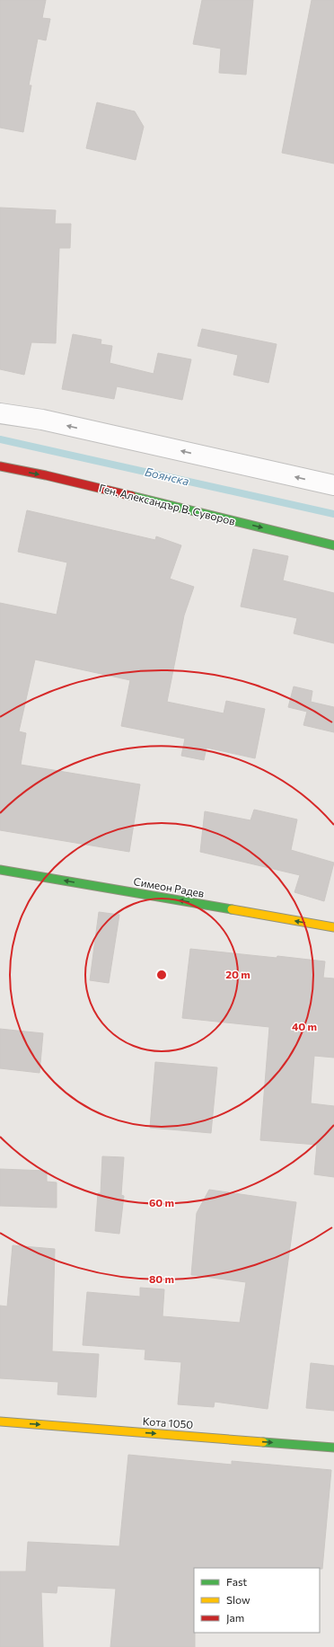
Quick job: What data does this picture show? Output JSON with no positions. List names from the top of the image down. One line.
{"streets":{"street":["Ген. Александър В. Суворов","Симеон Радев","Кота 1050"]},"one_way":["Симеон Радев","Кота 1050"],"water":["Боянска"],"legend":["Fast","Slow","Jam"],"rings":["20 m","40 m","60 m","80 m"]}
